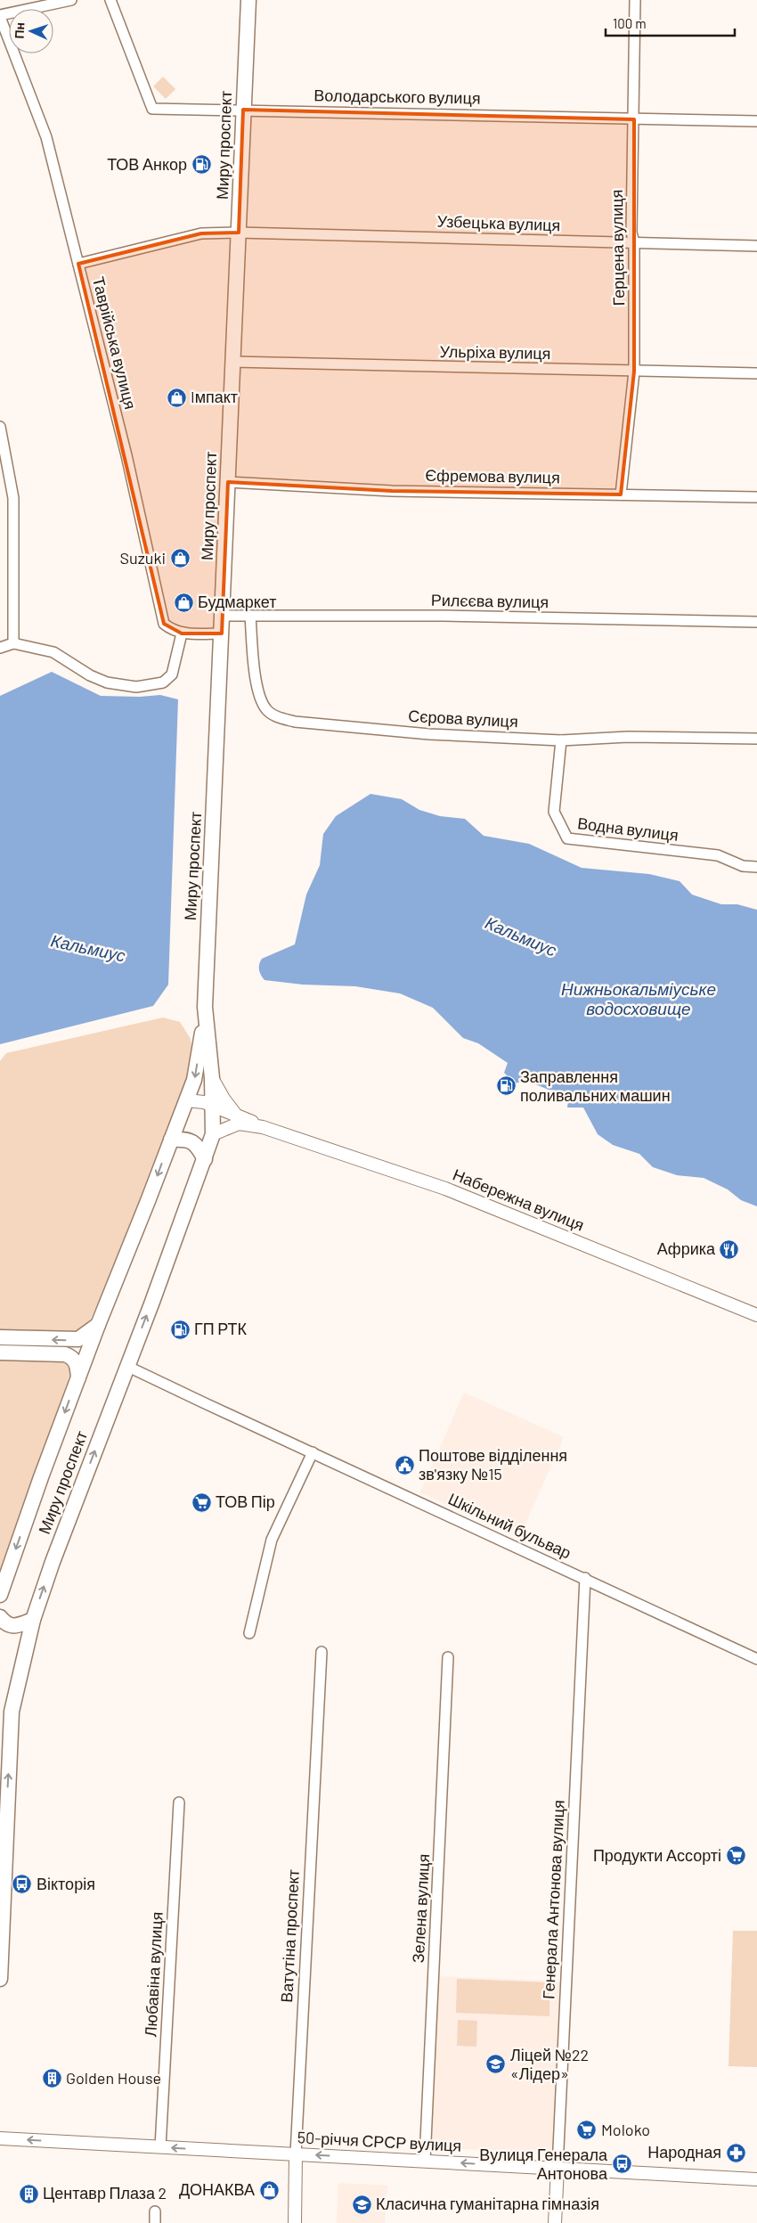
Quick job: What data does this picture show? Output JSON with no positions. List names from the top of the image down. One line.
{"streets":{"main road":["Миру проспект"],"street":["Володарського вулиця","Узбецька вулиця","Герцена вулиця","Таврійська вулиця","Ульріха вулиця","Єфремова вулиця","Рилєєва вулиця","Сєрова вулиця","Водна вулиця","Набережна вулиця","Шкільний бульвар","Генерала Антонова вулиця","Зелена вулиця","Ватутіна проспект","Любавіна вулиця","50-річчя СРСР вулиця"]},"crossings":[["Володарського вулиця","Миру проспект"],["Володарського вулиця","Герцена вулиця"],["Миру проспект","Узбецька вулиця"],["Миру проспект","Ульріха вулиця"],["Миру проспект","Єфремова вулиця"],["Миру проспект","Рилєєва вулиця"],["Миру проспект","Шкільний бульвар"],["Узбецька вулиця","Герцена вулиця"],["Узбецька вулиця","Таврійська вулиця"],["Герцена вулиця","Ульріха вулиця"],["Герцена вулиця","Єфремова вулиця"],["Рилєєва вулиця","Сєрова вулиця"],["Сєрова вулиця","Водна вулиця"],["Шкільний бульвар","Генерала Антонова вулиця"],["Генерала Антонова вулиця","50-річчя СРСР вулиця"],["Зелена вулиця","50-річчя СРСР вулиця"],["Ватутіна проспект","50-річчя СРСР вулиця"],["Любавіна вулиця","50-річчя СРСР вулиця"]],"one_way":["50-річчя СРСР вулиця"],"water":["Кальмиус","Нижньокальміуське водосховище"],"places":{"fuel station":["ТОВ Анкор","Заправлення поливальних машин","ГП РТК"],"shop":["Iмпакт","Suzuki","Будмаркет","ДОНАКВА"],"restaurant":["Африка"],"public building":["Поштове відділення зв'язку №15"],"supermarket":["ТОВ Пір","Продукти Ассорті","Moloko"],"bus stop":["Вікторія","Вулиця Генерала Антонова"],"school or university":["Ліцей №22 «Лідер»","Класична гуманітарна гімназія"],"building":["Golden House","Центавр Плаза 2"],"pharmacy":["Народная"]},"scale_bar":"100 m","north":"left"}
